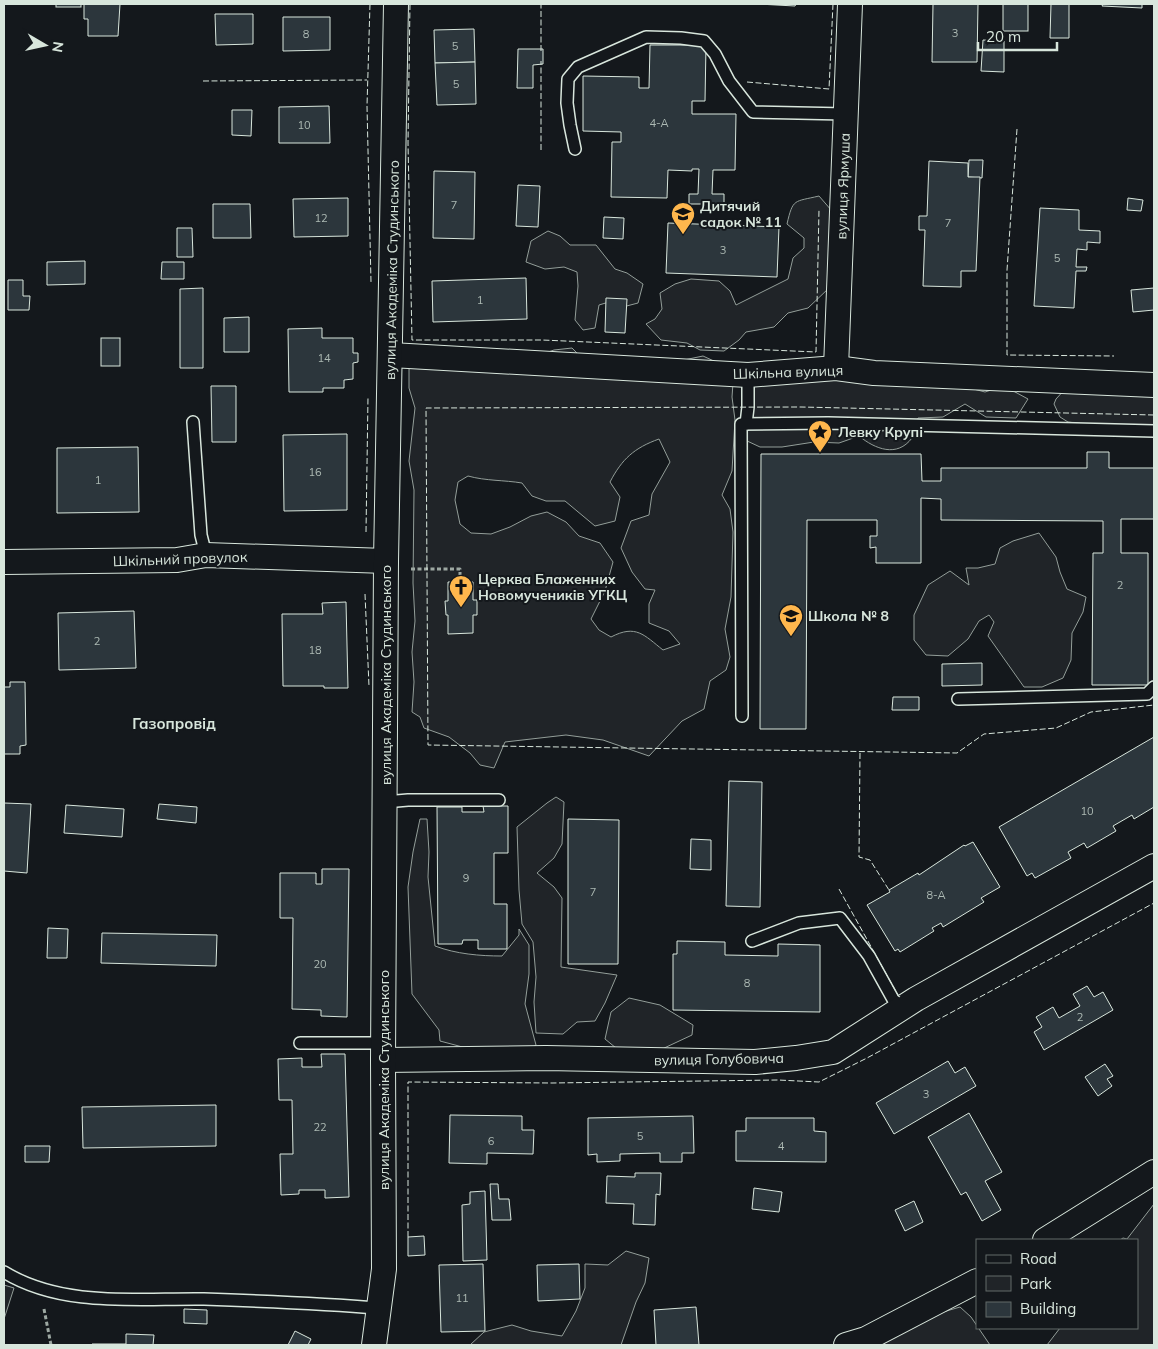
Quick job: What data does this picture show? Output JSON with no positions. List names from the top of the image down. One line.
{"streets":{"street":["вулиця Ярмуша","вулиця Академіка Студинського","Шкільна вулиця","Шкільний провулок","вулиця Голубовича"]},"crossings":[["вулиця Ярмуша","Шкільна вулиця"],["вулиця Академіка Студинського","Шкільна вулиця"],["вулиця Академіка Студинського","Шкільний провулок"],["вулиця Академіка Студинського","вулиця Голубовича"]],"districts":["Газопровід"],"places":{"school or university":["Дитячий садок № 11","Школа № 8"],"place":["Левку Крупі"],"church":["Церква Блаженних Новомучеників УГКЦ"]},"house_numbers":["3","8","5","5","4-А","10","7","12","7","3","5","1","14","16","1","2","2","18","10","9","7","8-А","20","8","2","3","22","5","6","4","11"],"legend":["Road","Park","Building"],"scale_bar":"20 m","north":"right"}
